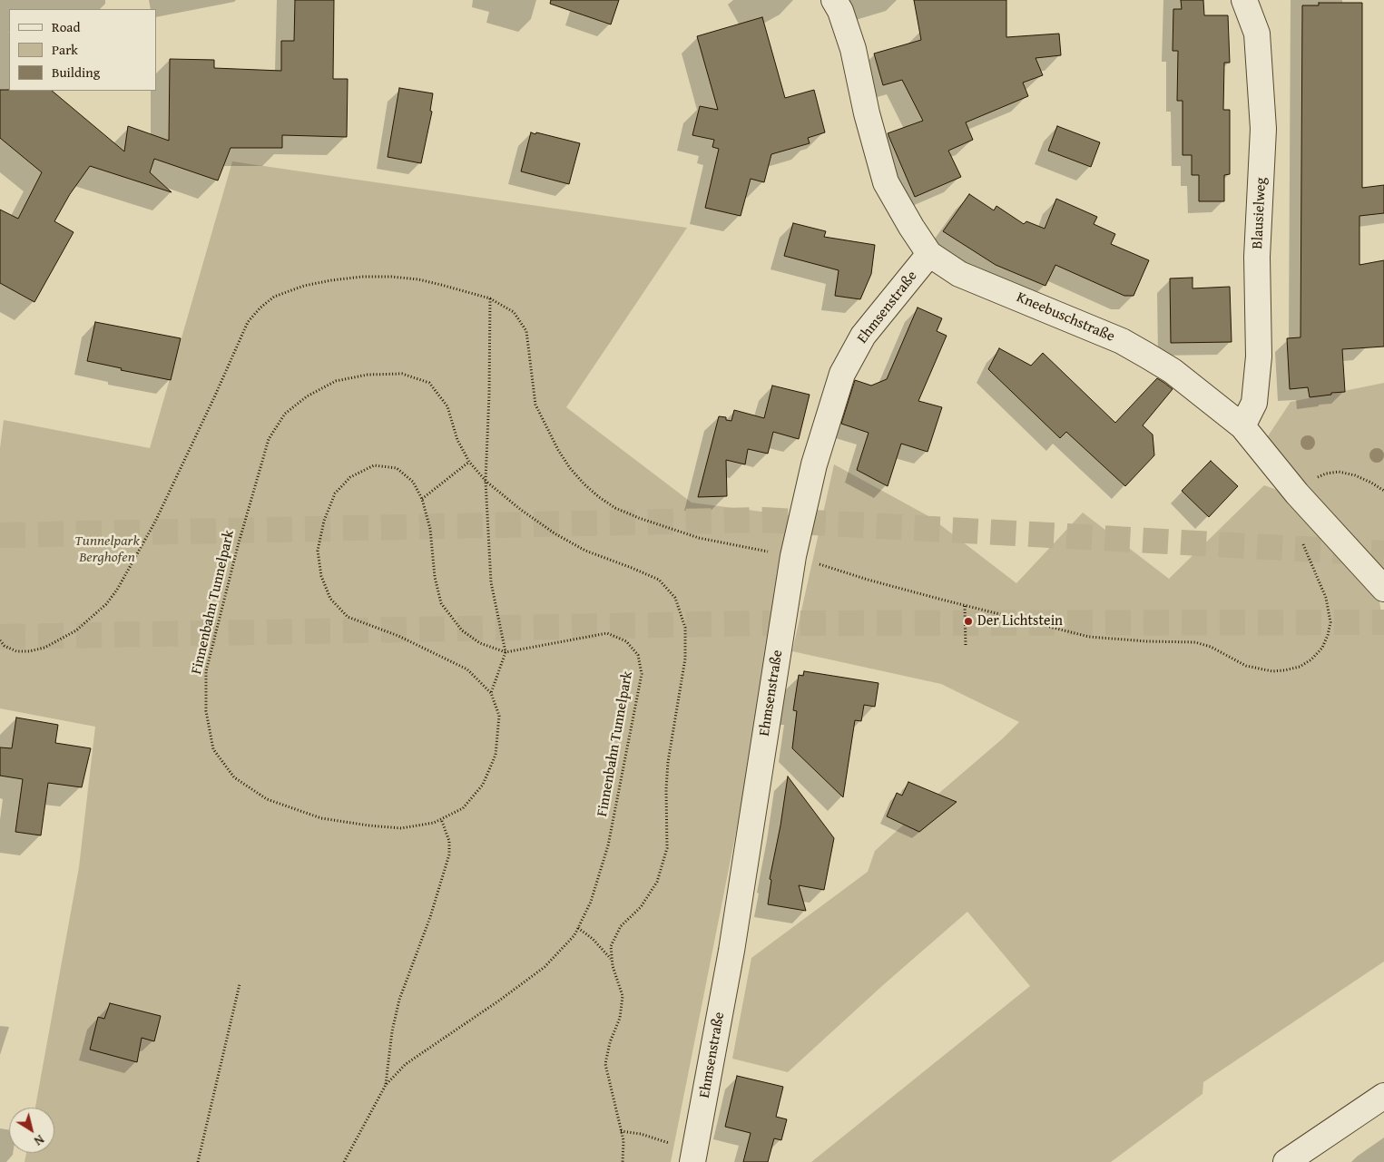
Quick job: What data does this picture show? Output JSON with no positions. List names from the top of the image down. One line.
{"streets":{"street":["Blausielweg","Ehmsenstraße","Kneebuschstraße"],"path":["Finnenbahn Tunnelpark"]},"crossings":[["Blausielweg","Kneebuschstraße"],["Ehmsenstraße","Kneebuschstraße"]],"parks":["Tunnelpark Berghofen"],"places":["Der Lichtstein"],"legend":["Road","Park","Building"],"north":"bottom right"}
